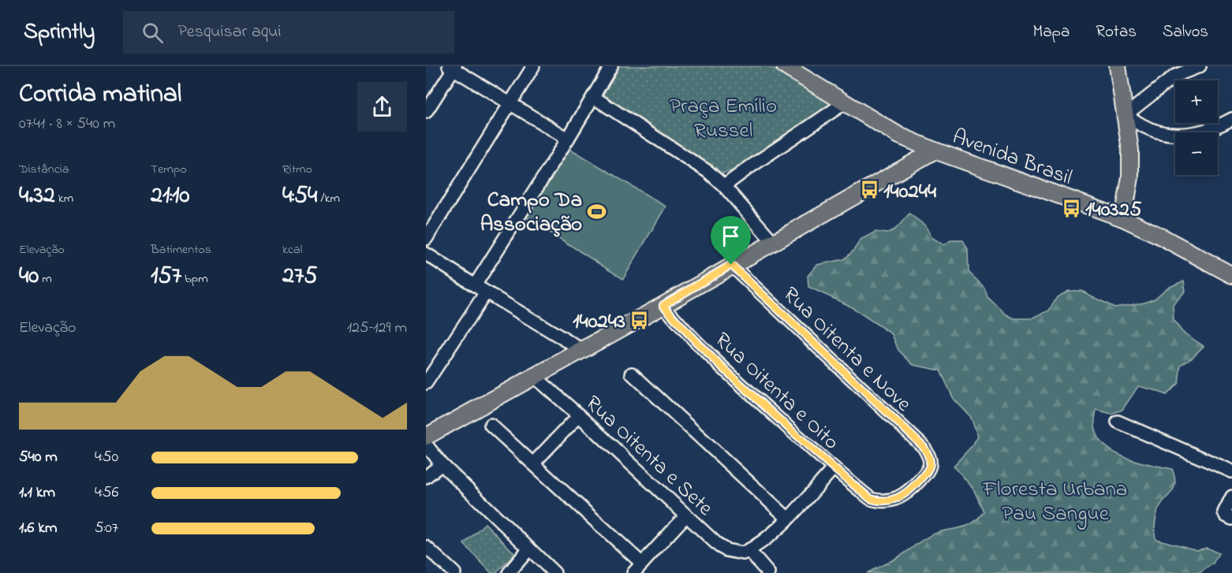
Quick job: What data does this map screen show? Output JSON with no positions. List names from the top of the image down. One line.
{"streets":{"main road":["Avenida Brasil"],"street":["Rua Oitenta e Nove","Rua Oitenta e Oito","Rua Oitenta e Sete"]},"crossings":[["Rua Oitenta e Nove","Rua Oitenta e Oito"]],"parks":["Praça Emílio Russel","Floresta Urbana Pau Sangue"],"places":{"bus stop":["140244","140325","140243"],"sports":["Campo Da Associação"]},"page":{"header":"Sprintly","search":"Pesquisar aqui","nav":["Mapa","Rotas","Salvos"],"heading":["Corrida matinal","07:41 · 8 × 540 m"],"map_buttons":["+","−"],"stats":[["Distância","4.32 km"],["Tempo","21:10"],["Ritmo","4:54 /km"],["Elevação","40 m"],["Batimentos","157 bpm"],["kcal","275"]],"chart":["Elevação","125–129 m"],"list":[{"name":"540 m","note":"4:50"},{"name":"1.1 km","note":"4:56"},{"name":"1.6 km","note":"5:07"}]}}
